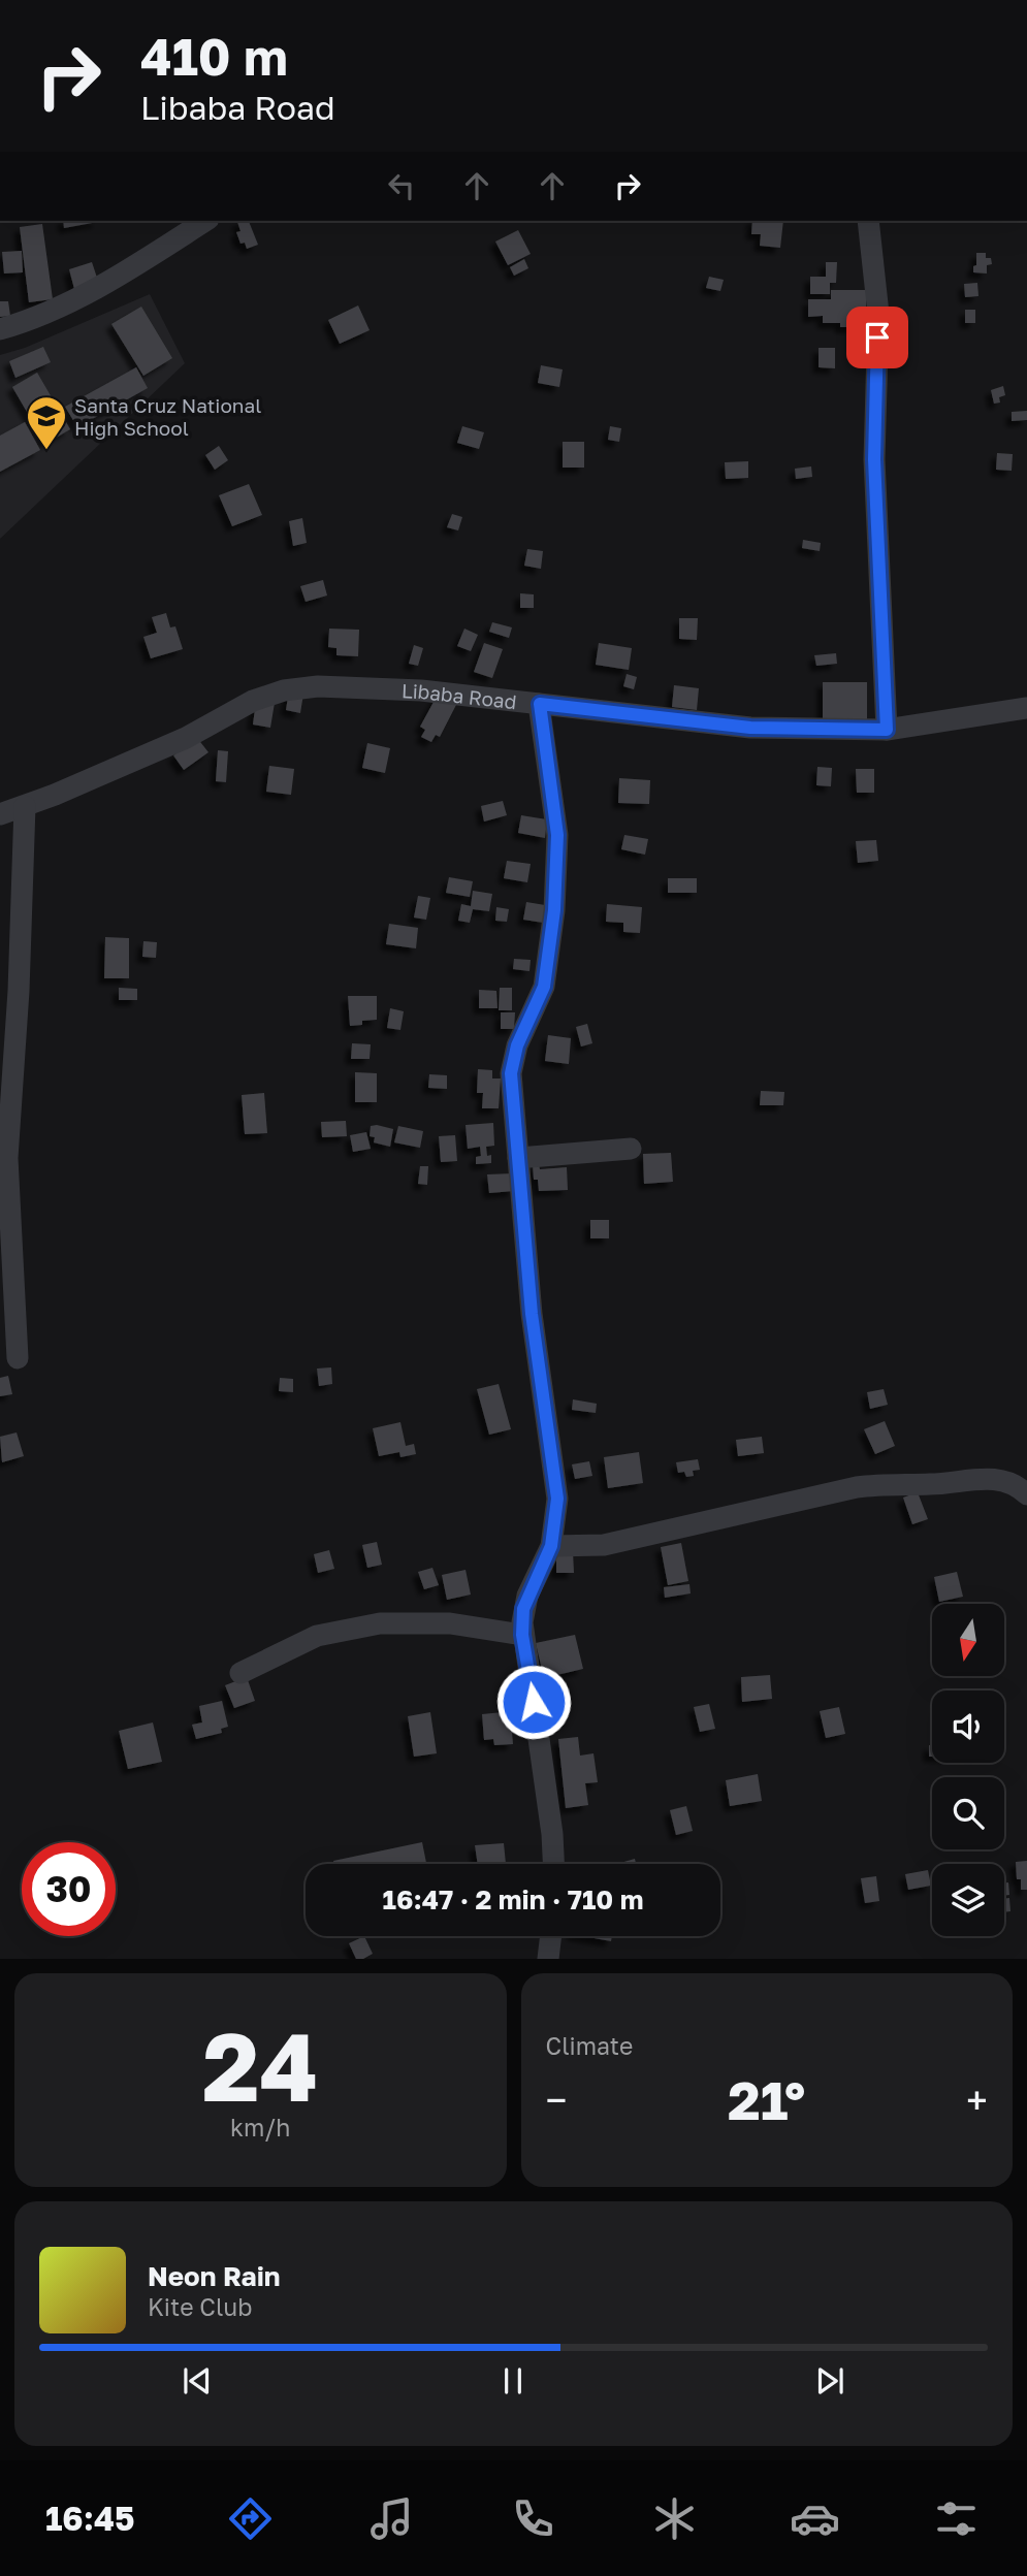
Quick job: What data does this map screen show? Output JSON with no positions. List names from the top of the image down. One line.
{"streets":{"street":["Libaba Road"]},"places":{"school or university":["Santa Cruz National High School"]},"north":"bottom","page":{"turn":["410 m","Libaba Road"],"limit":"30","trip":"16:47 · 2 min · 710 m","tile":[["24","km/h"],"Climate"],"heat":["−","21°","+"],"song":["Neon Rain","Kite Club"],"tabs":"16:45"}}
